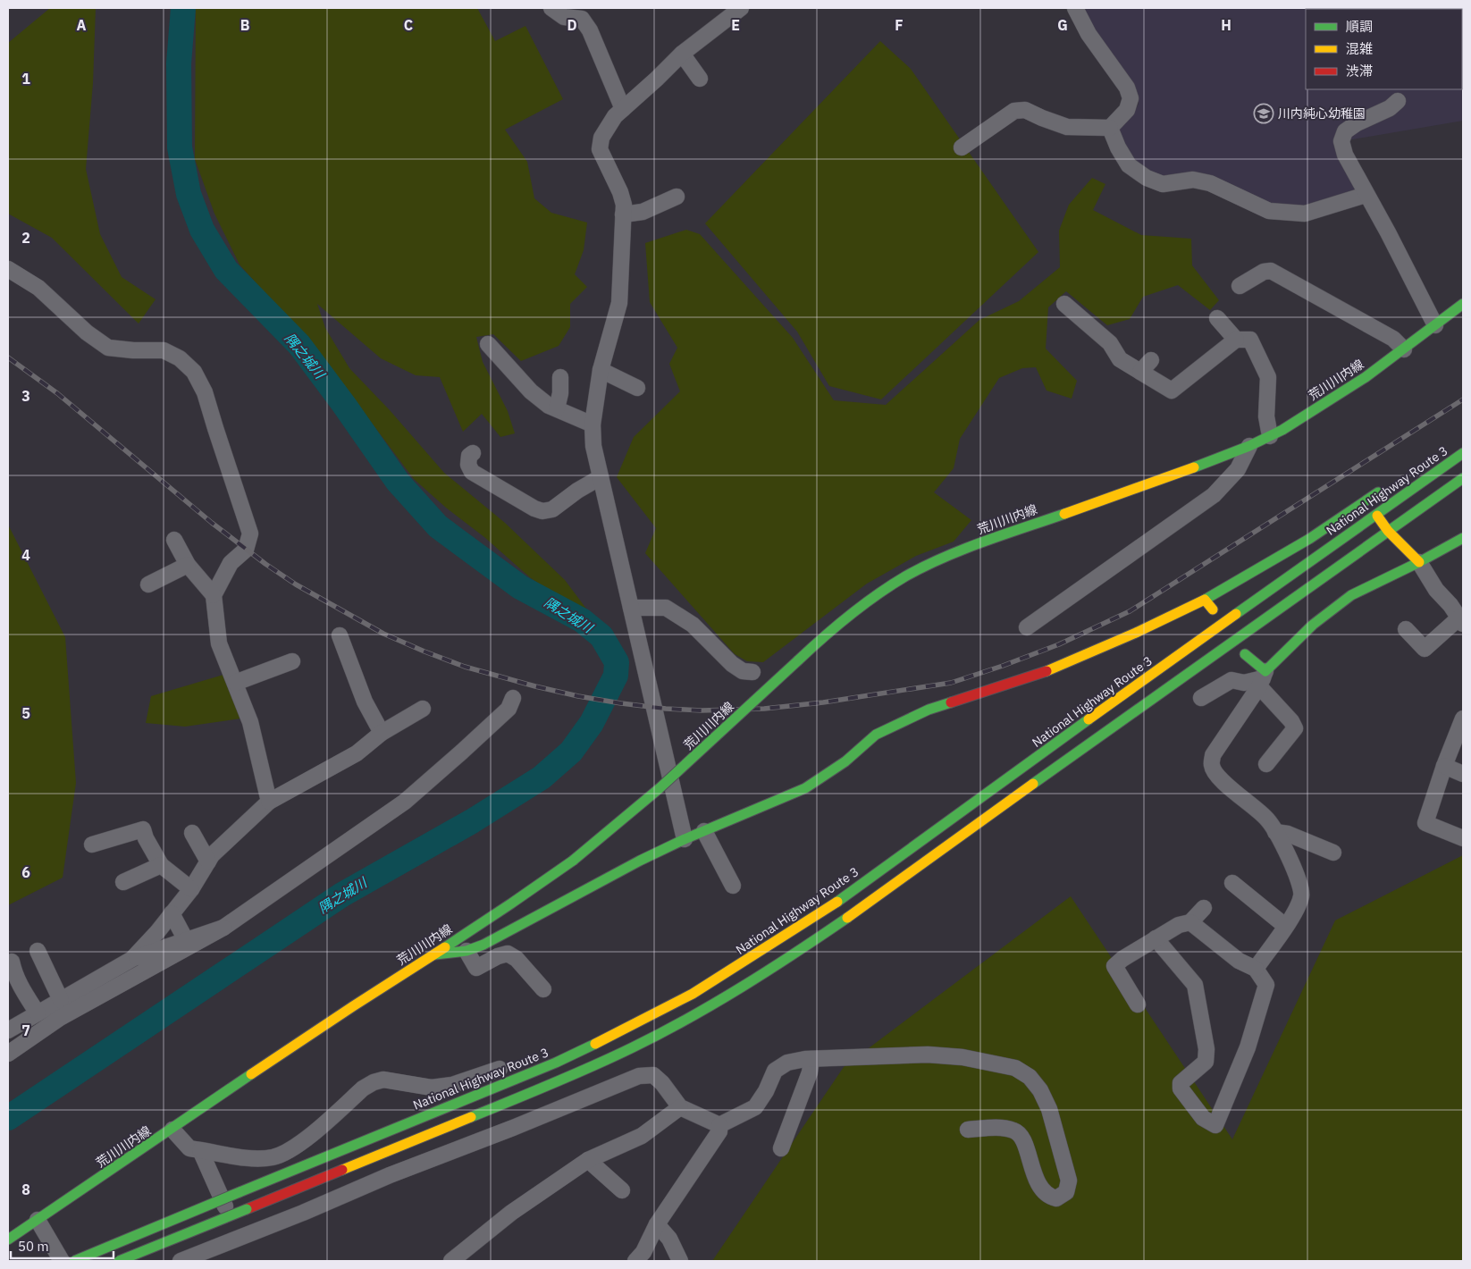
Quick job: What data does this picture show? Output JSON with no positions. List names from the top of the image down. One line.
{"streets":{"main road":["荒川川内線","National Highway Route 3"]},"water":["隅之城川"],"places":{"school or university":["川内純心幼稚園"]},"legend":["順調","混雑","渋滞"],"scale_bar":"50 m","grid":{"columns":["A","B","C","D","E","F","G","H"],"rows":["1","2","3","4","5","6","7","8"]}}
